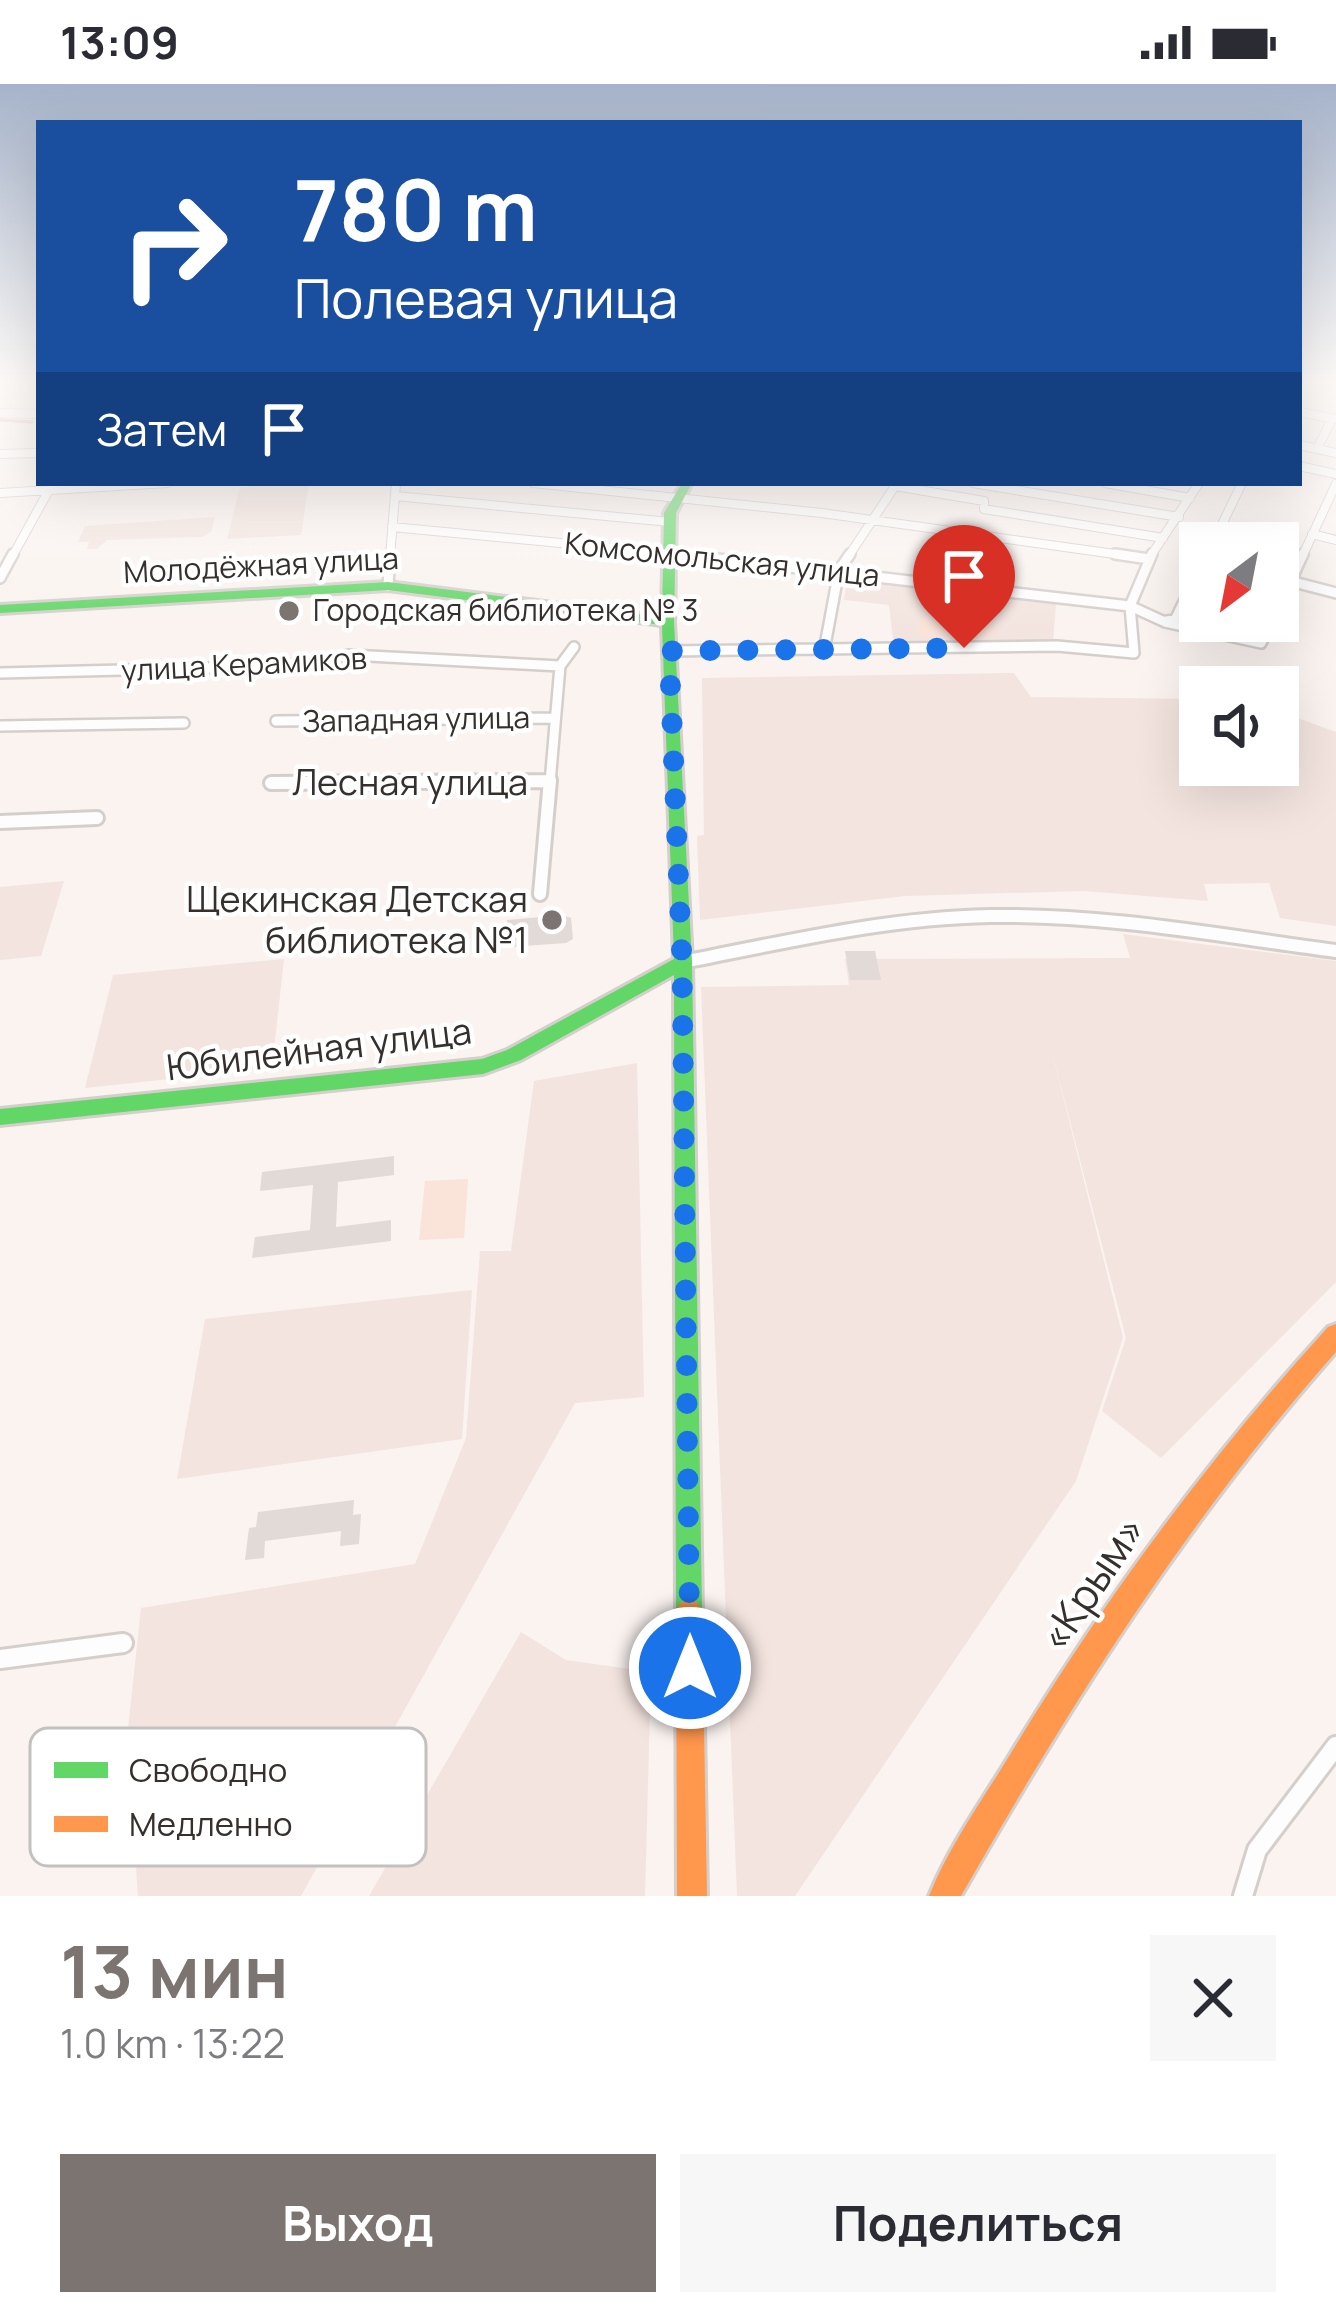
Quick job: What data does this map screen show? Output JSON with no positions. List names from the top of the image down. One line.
{"streets":{"main road":["Молодёжная улица","Юбилейная улица","«Крым»"],"street":["Комсомольская улица","улица Керамиков","Западная улица","Лесная улица"]},"places":["Городская библиотека № 3","Щекинская Детская библиотека №1"],"legend":["Свободно","Медленно"],"north":"bottom left","page":{"status":"13:09","turn":["780 m","Полевая улица"],"then":"Затем","heading":["13 мин","1.0 km · 13:22"],"buttons":["Выход","Поделиться"]}}
